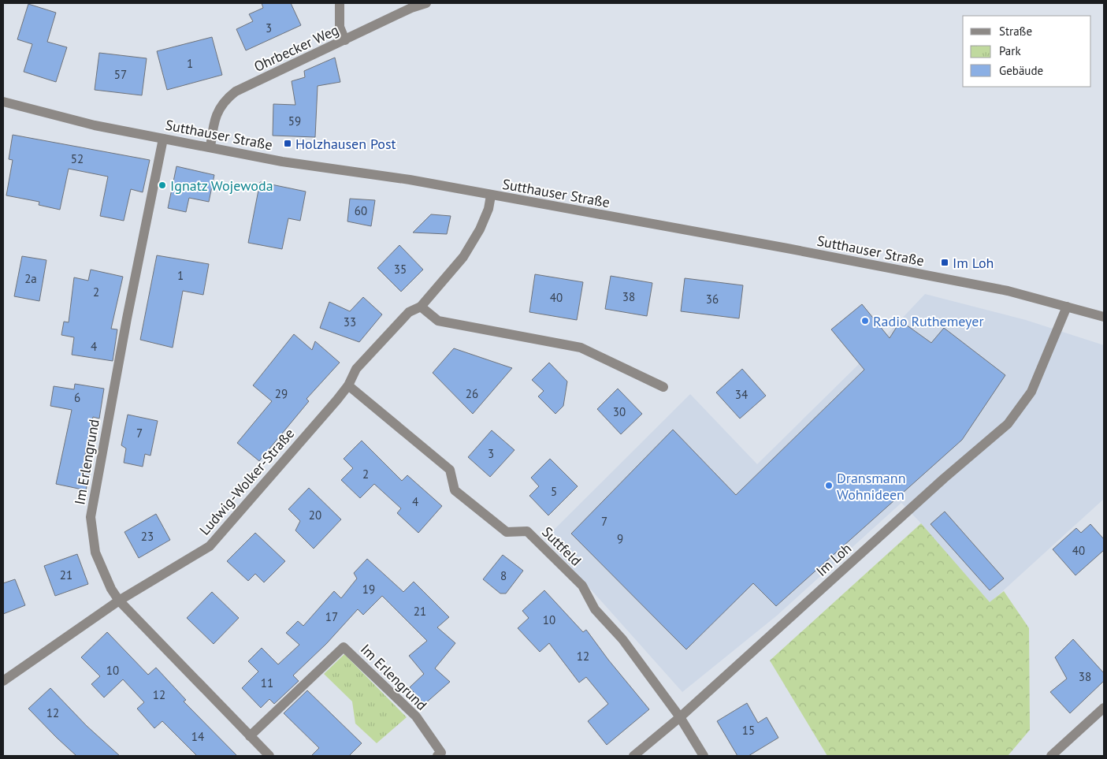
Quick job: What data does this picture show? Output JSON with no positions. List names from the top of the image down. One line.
{"streets":{"street":["Ohrbecker Weg","Sutthauser Straße","Im Erlengrund","Ludwig-Wolker-Straße","Suttfeld","Im Loh"]},"crossings":[["Ohrbecker Weg","Sutthauser Straße"],["Sutthauser Straße","Im Erlengrund"],["Sutthauser Straße","Ludwig-Wolker-Straße"],["Sutthauser Straße","Im Loh"],["Im Erlengrund","Ludwig-Wolker-Straße"],["Ludwig-Wolker-Straße","Suttfeld"],["Suttfeld","Im Loh"]],"places":{"transit":["Holzhausen Post","Im Loh"],"other":["Ignatz Wojewoda","Radio Ruthemeyer","Dransmann Wohnideen"]},"house_numbers":["3","1","57","59","52","60","35","1","2a","2","38","40","36","33","4","29","26","34","6","30","7","3","2","5","4","20","7","23","9","40","21","8","19","21","17","10","12","10","38","11","12","12","15","14"],"legend":["Straße","Park","Gebäude"]}
